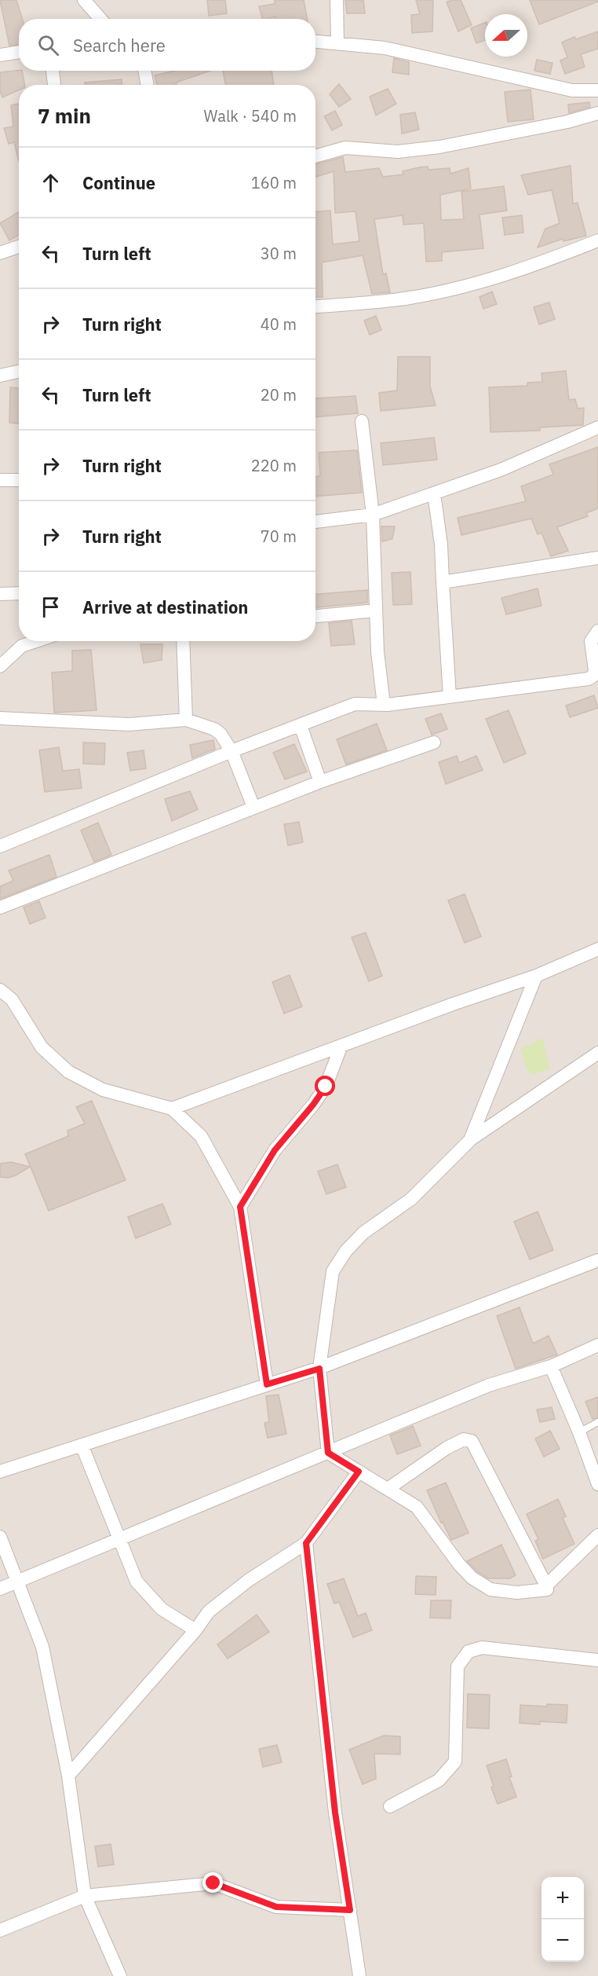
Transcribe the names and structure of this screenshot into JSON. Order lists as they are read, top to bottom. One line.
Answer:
{"north":"left","page":{"search":"Search here","heading":["7 min","Walk · 540 m"],"list":[["Continue","160 m"],["Turn left","30 m"],["Turn right","40 m"],["Turn left","20 m"],["Turn right","220 m"],["Turn right","70 m"],"Arrive at destination"],"map_buttons":["+","−"]}}
